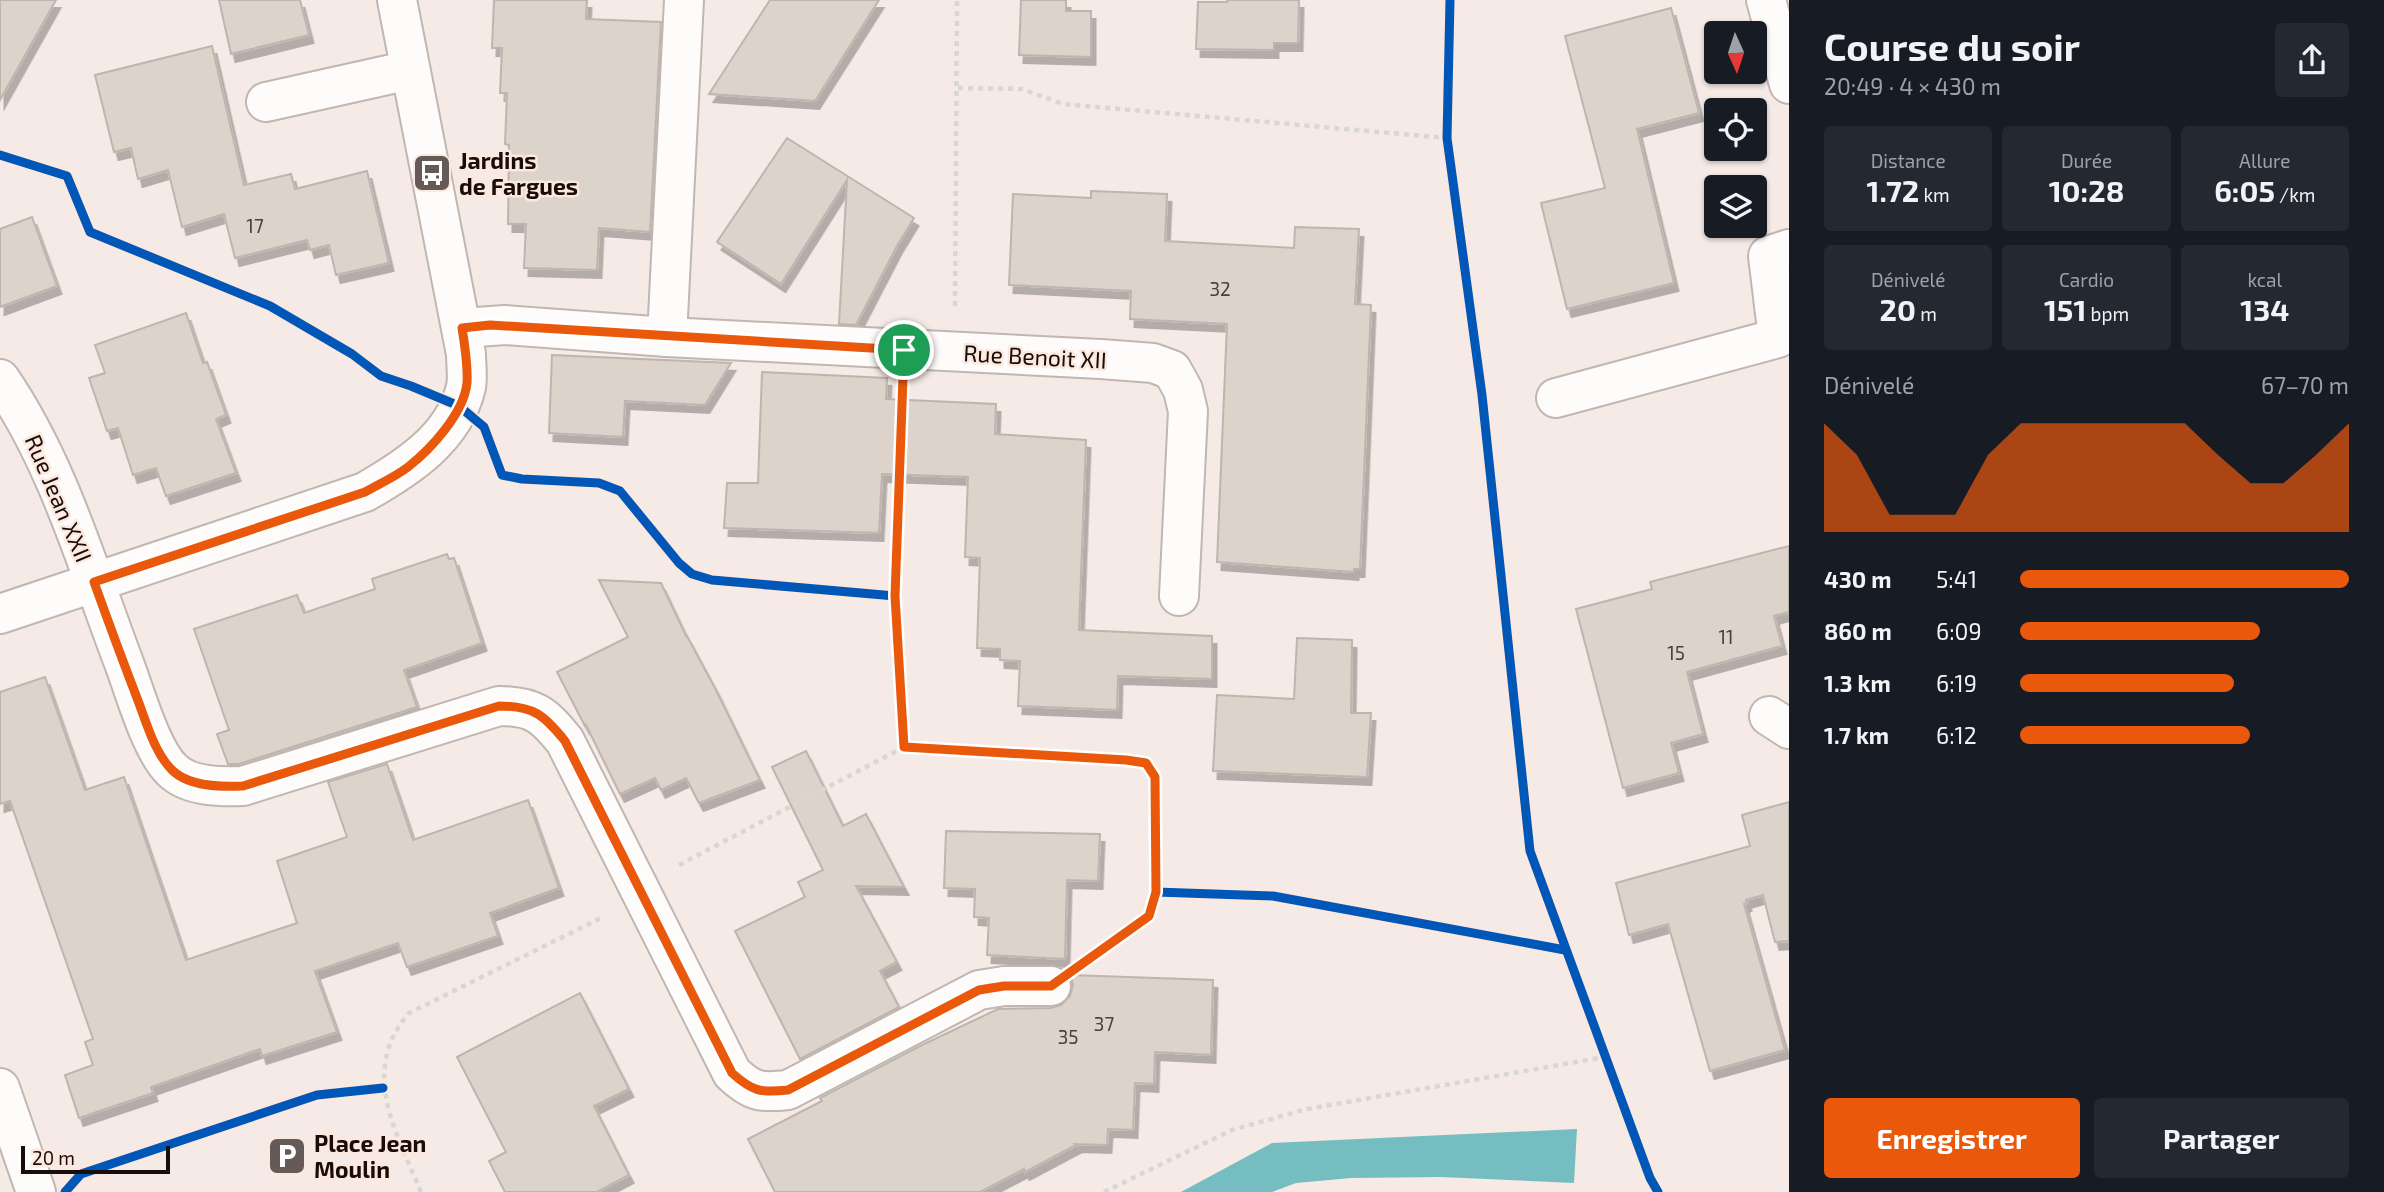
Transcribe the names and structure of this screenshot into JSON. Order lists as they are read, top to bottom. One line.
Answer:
{"streets":{"street":["Rue Benoit XII","Rue Jean XXII"]},"places":{"bus stop":["Jardins de Fargues"],"parking":["Place Jean Moulin"]},"house_numbers":["17","32","11","15","37","35"],"scale_bar":"20 m","north":"bottom","page":{"heading":["Course du soir","20:49 · 4 × 430 m"],"stats":[["Distance","1.72 km"],["Durée","10:28"],["Allure","6:05 /km"],["Dénivelé","20 m"],["Cardio","151 bpm"],["kcal","134"]],"chart":["Dénivelé","67–70 m"],"list":[{"name":"430 m","note":"5:41"},{"name":"860 m","note":"6:09"},{"name":"1.3 km","note":"6:19"},{"name":"1.7 km","note":"6:12"}],"buttons":["Enregistrer","Partager"],"scale":"20 m"}}
